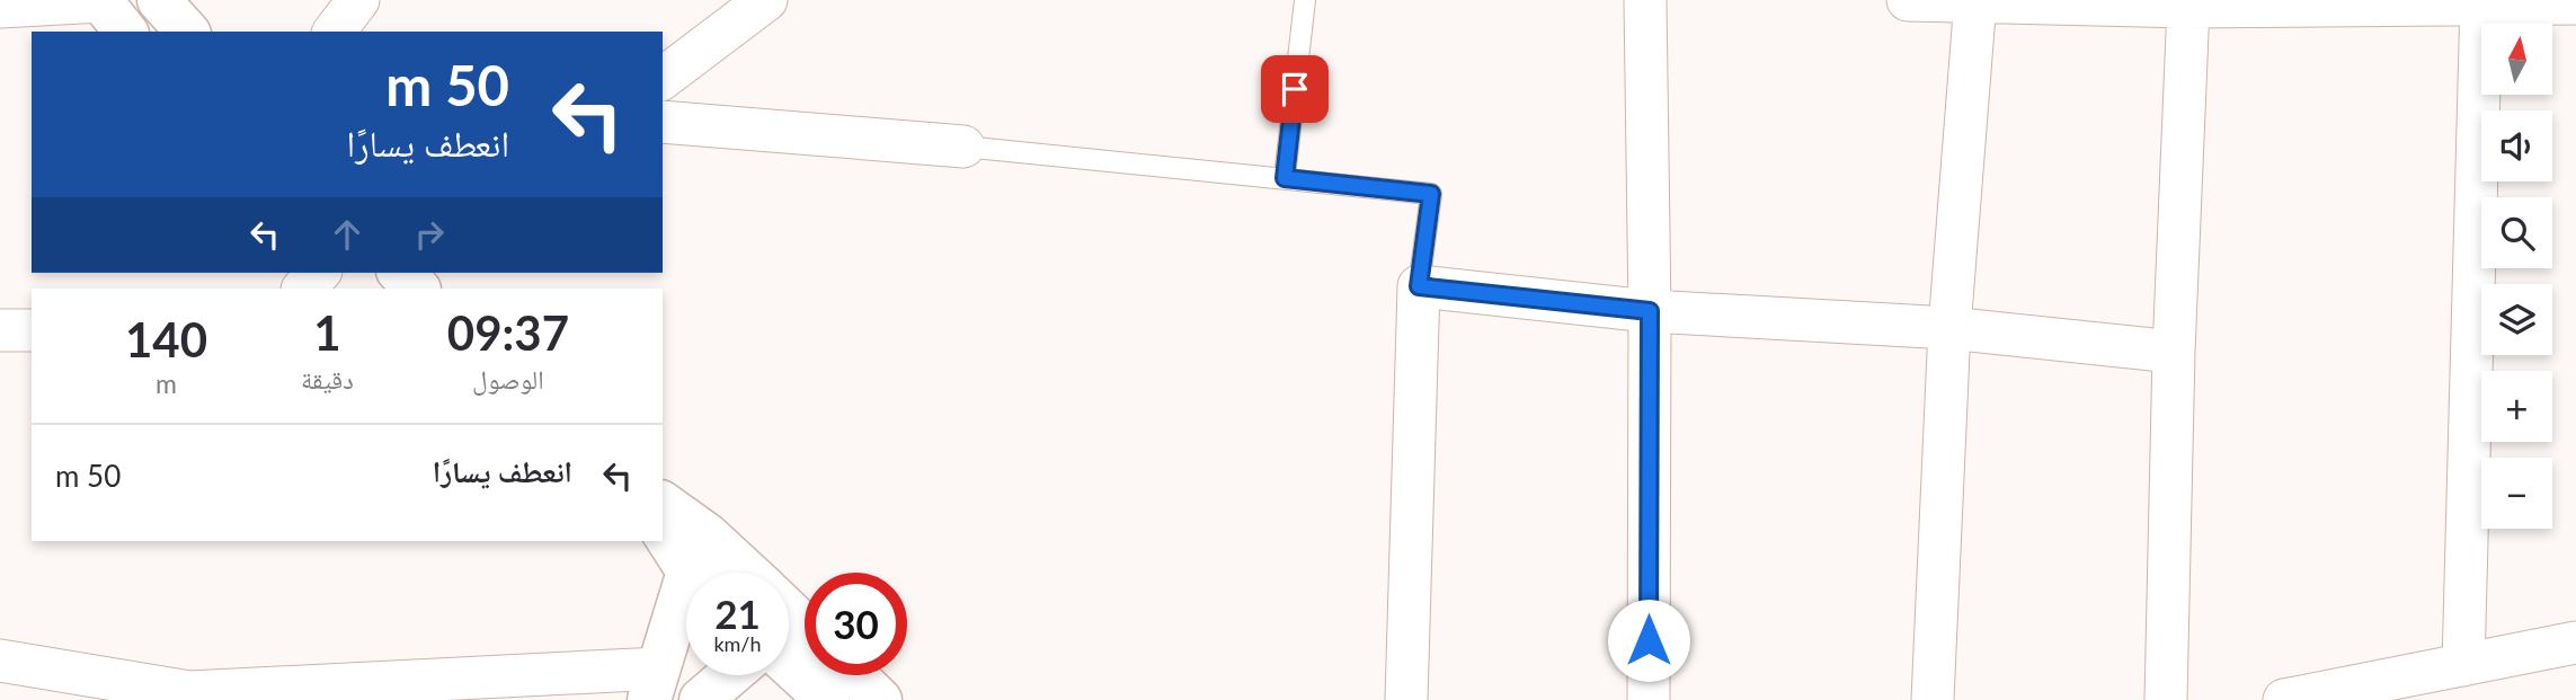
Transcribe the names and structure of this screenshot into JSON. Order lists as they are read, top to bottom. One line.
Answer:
{"north":"top","page":{"map_buttons":["+","−"],"turn":["50 m","انعطف يسارًا"],"eta":["09:37","الوصول","1","دقيقة","140","m"],"list":[{"name":"انعطف يسارًا","value":"50 m"}],"speed":"21 km/h","limit":"30"}}
